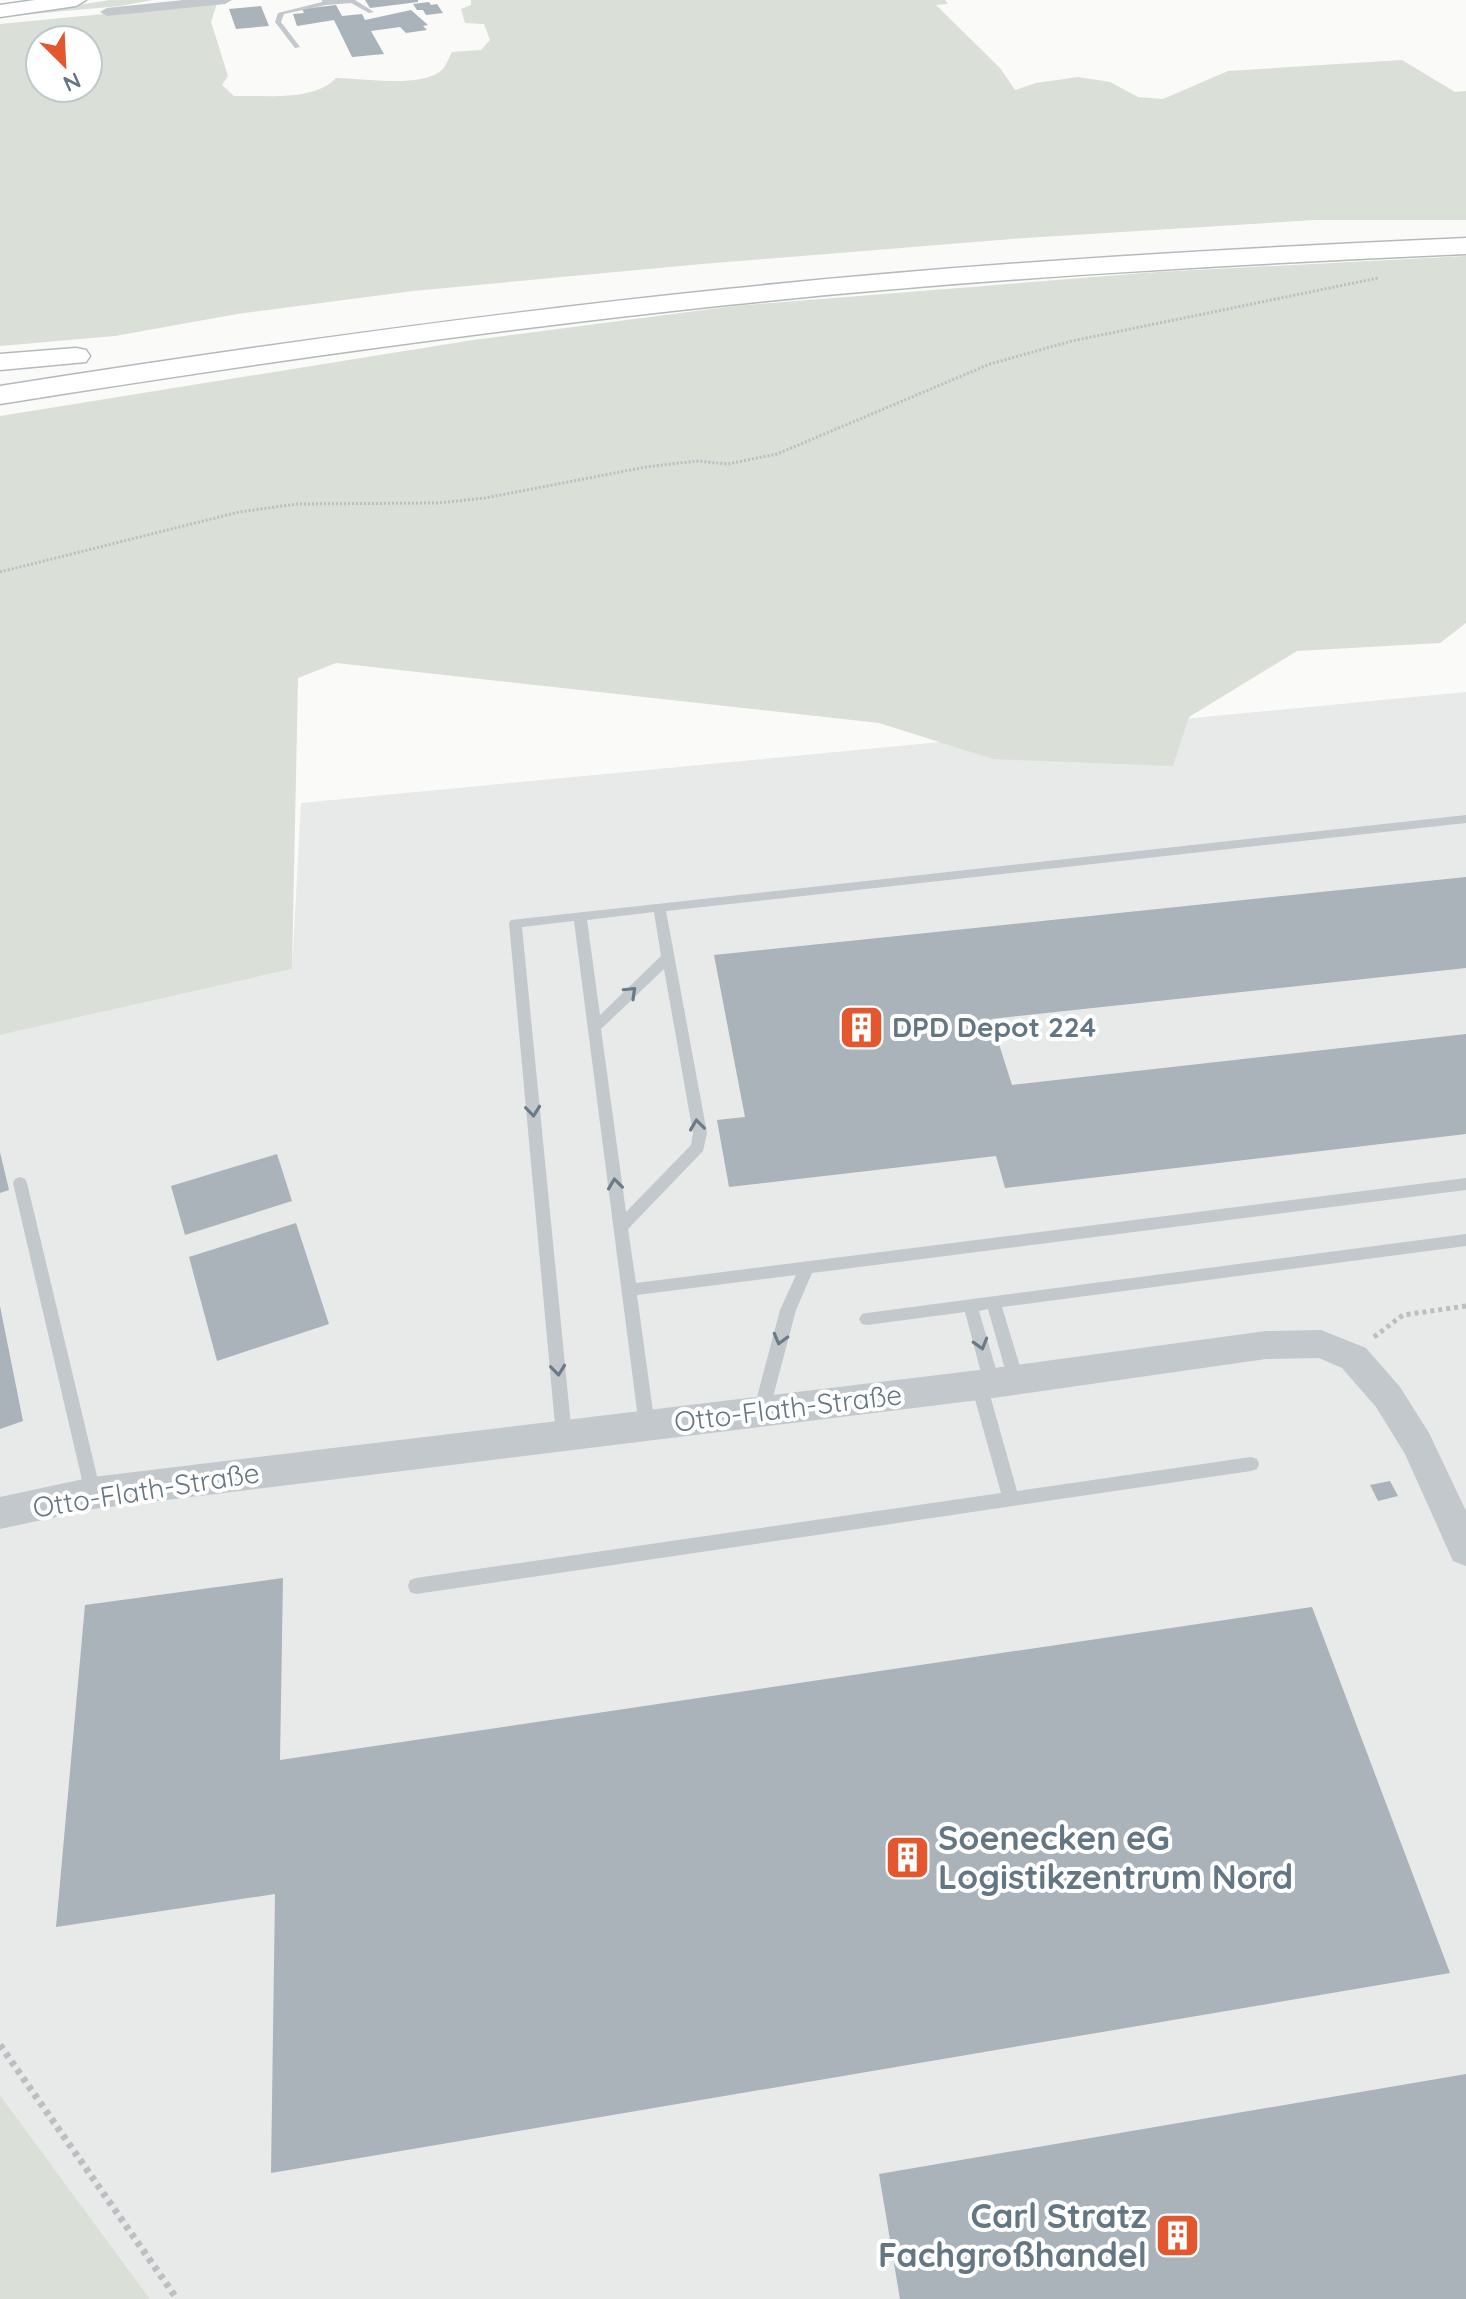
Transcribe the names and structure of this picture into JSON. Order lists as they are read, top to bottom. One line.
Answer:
{"streets":{"street":["Otto-Flath-Straße"]},"places":{"building":["DPD Depot 224","Soenecken eG Logistikzentrum Nord","Carl Stratz Fachgroßhandel"]},"north":"bottom right"}
